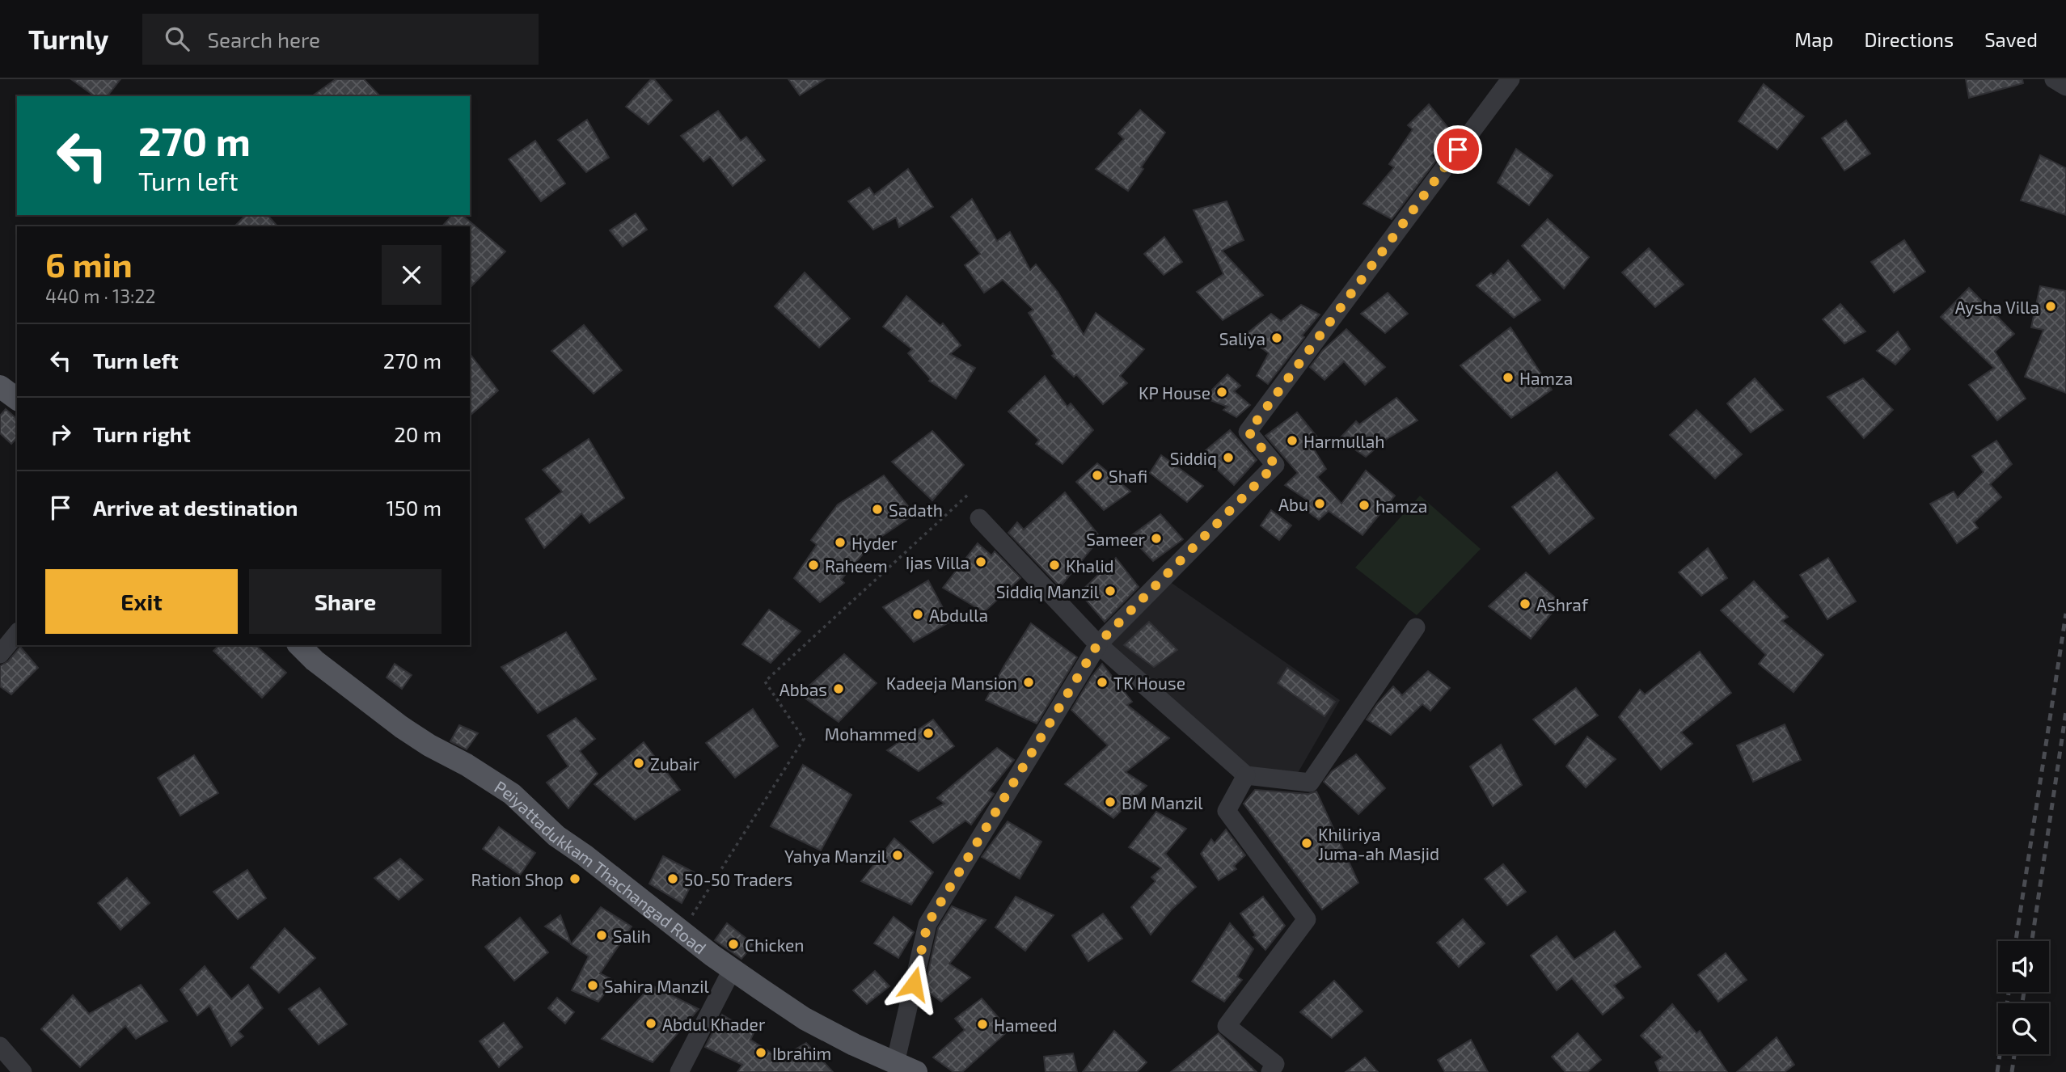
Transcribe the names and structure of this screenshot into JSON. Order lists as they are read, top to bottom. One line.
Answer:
{"streets":{"main road":["Peiyattadukkam Thachangad Road"]},"places":["Aysha Villa","Saliya","Hamza","KP House","Harmullah","Siddiq","Shafi","Abu","hamza","Sadath","Sameer","Hyder","Ijas Villa","Raheem","Khalid","Siddiq Manzil","Ashraf","Abdulla","Kadeeja Mansion","TK House","Abbas","Mohammed","Zubair","BM Manzil","Khiliriya Juma-ah Masjid","Yahya Manzil","Ration Shop","50-50 Traders","Salih","Chicken","Sahira Manzil","Abdul Khader","Hameed","Ibrahim"],"page":{"header":"Turnly","search":"Search here","nav":["Map","Directions","Saved"],"turn":["270 m","Turn left"],"heading":["6 min","440 m · 13:22"],"list":[{"name":"Turn left","value":"270 m"},{"name":"Turn right","value":"20 m"},{"name":"Arrive at destination","value":"150 m"}],"buttons":["Exit","Share"]}}
